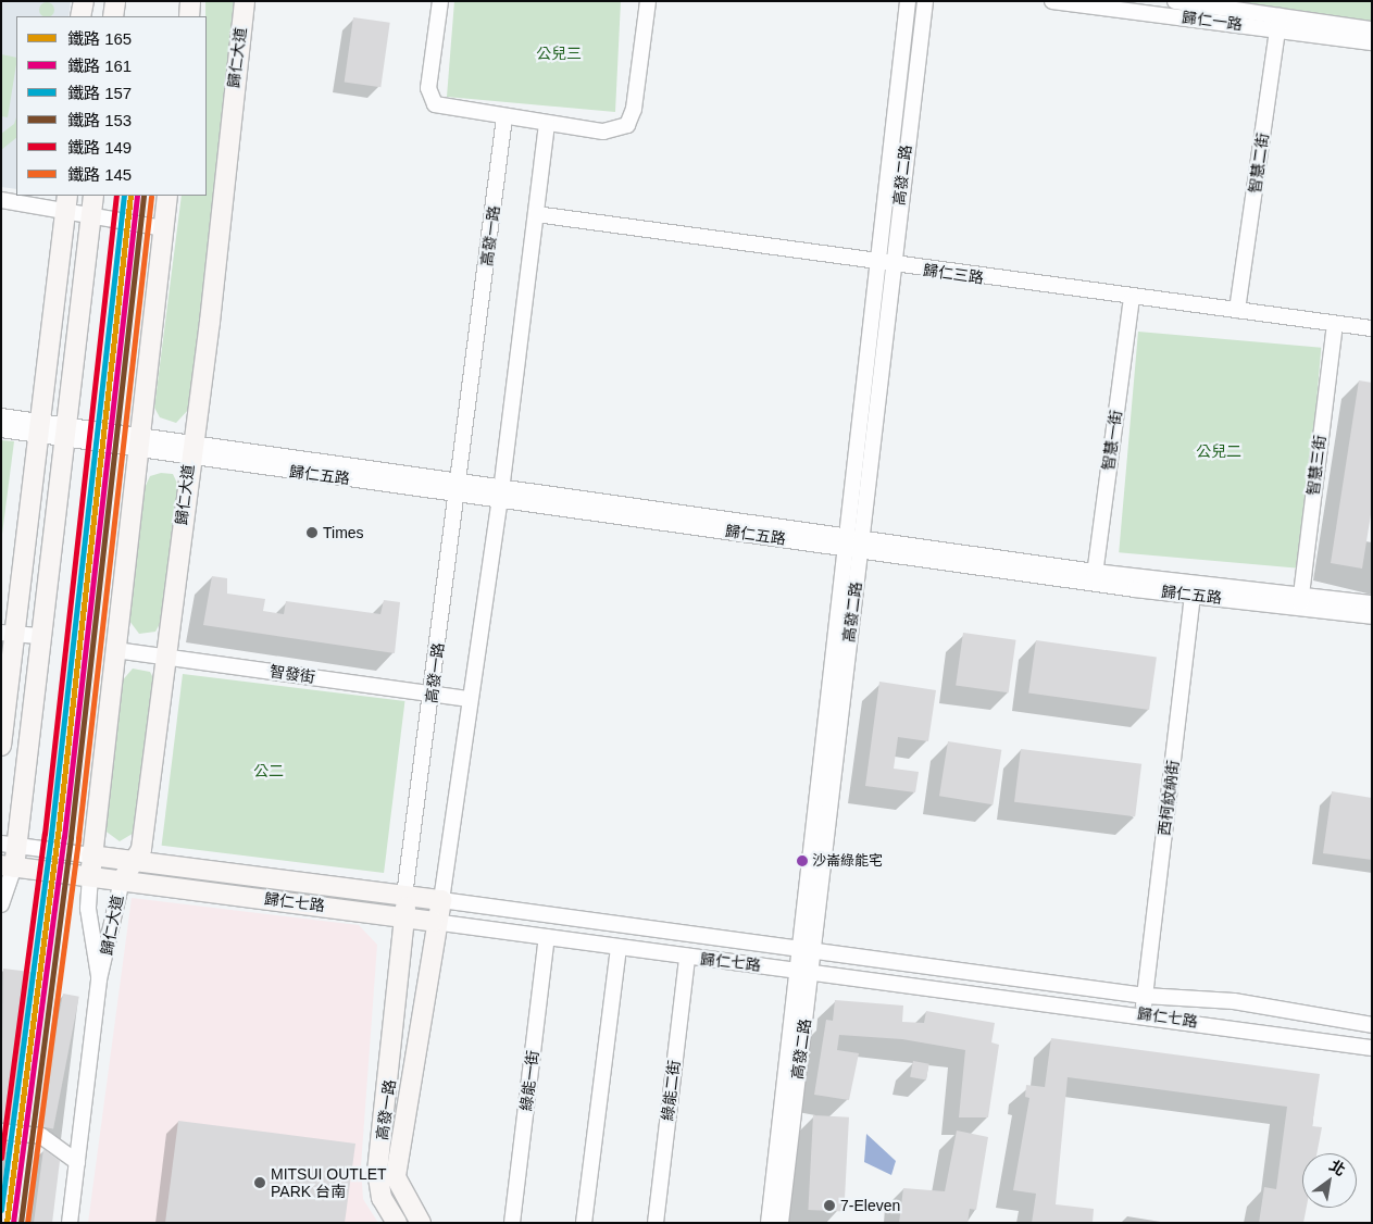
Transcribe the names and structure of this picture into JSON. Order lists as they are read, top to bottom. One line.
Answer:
{"streets":{"main road":["歸仁大道","高發一路","歸仁七路"],"street":["歸仁一路","智慧二街","高發二路","歸仁三路","智慧一街","智慧三街","歸仁五路","智發街","西柯紋納街","綠能一街","綠能二街"]},"crossings":[["歸仁一路","智慧二街"],["歸仁大道","歸仁五路"],["歸仁大道","智發街"],["歸仁大道","歸仁七路"],["智慧二街","歸仁三路"],["高發二路","歸仁三路"],["高發二路","歸仁五路"],["高發二路","歸仁七路"],["高發一路","歸仁三路"],["高發一路","歸仁五路"],["高發一路","智發街"],["高發一路","歸仁七路"],["歸仁三路","智慧一街"],["歸仁三路","智慧三街"],["智慧一街","歸仁五路"],["智慧三街","歸仁五路"],["歸仁五路","西柯紋納街"],["西柯紋納街","歸仁七路"],["歸仁七路","綠能一街"],["歸仁七路","綠能二街"]],"parks":["公兒三","公兒二","公二"],"places":["Times","沙崙綠能宅","MITSUI OUTLET PARK 台南","7-Eleven"],"lines":["rail line 165","rail line 161","rail line 157","rail line 153","rail line 149","rail line 145"],"legend":["鐵路 165","鐵路 161","鐵路 157","鐵路 153","鐵路 149","鐵路 145"],"north":"top right"}
